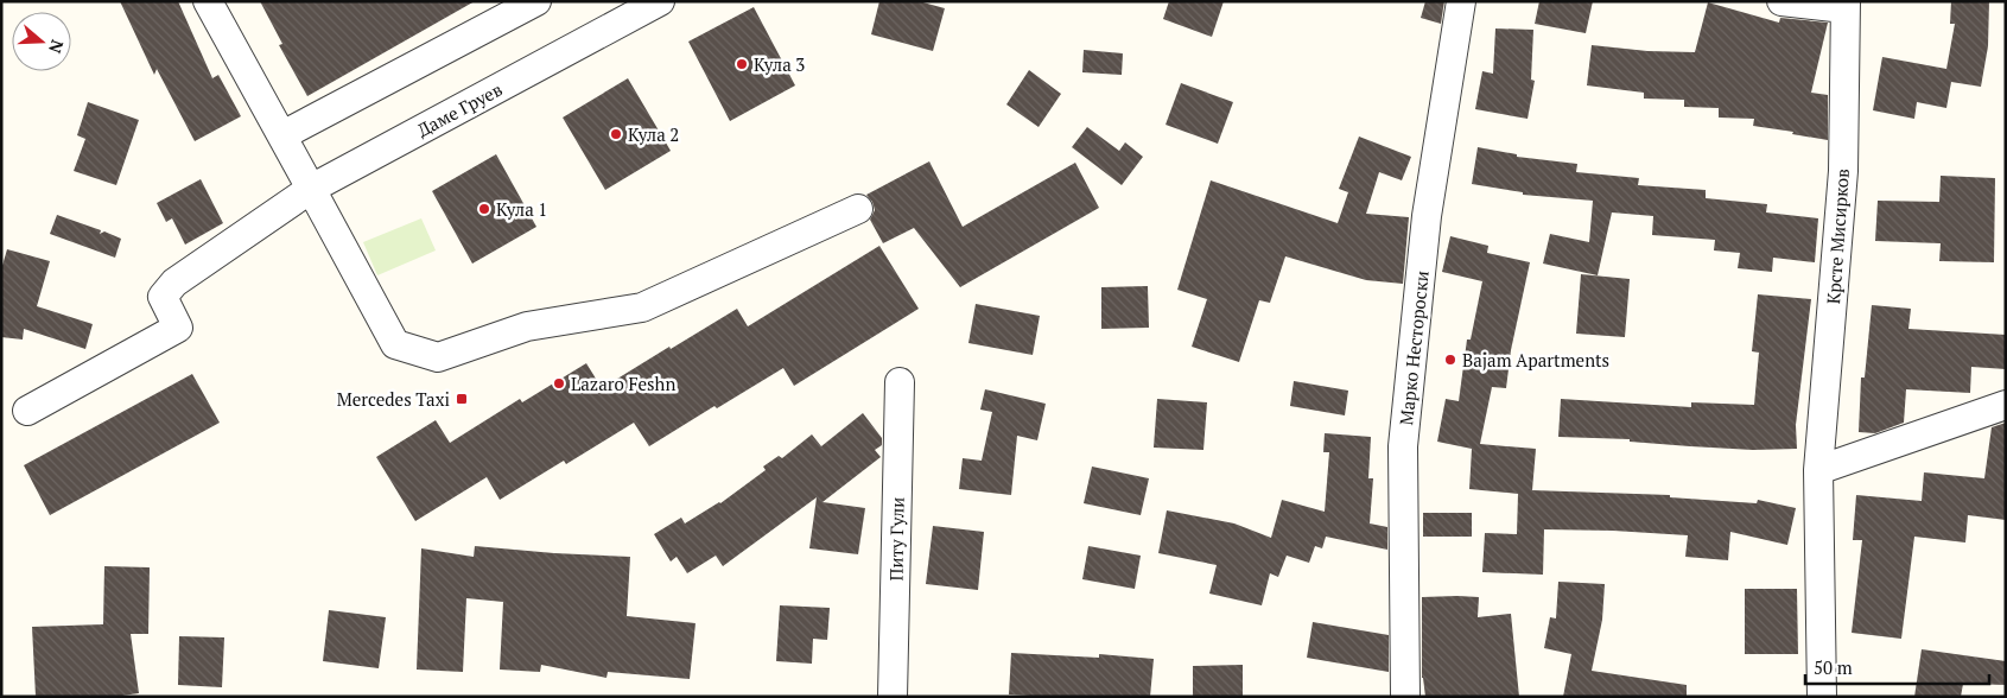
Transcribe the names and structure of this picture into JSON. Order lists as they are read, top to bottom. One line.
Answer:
{"streets":{"street":["Даме Груев","Крсте Мисирков","Марко Нестороски","Питу Гули"]},"places":{"other":["Кула 3","Кула 2","Кула 1","Bajam Apartments","Lazaro Feshn"],"transit":["Mercedes Taxi"]},"scale_bar":"50 m","north":"right"}
